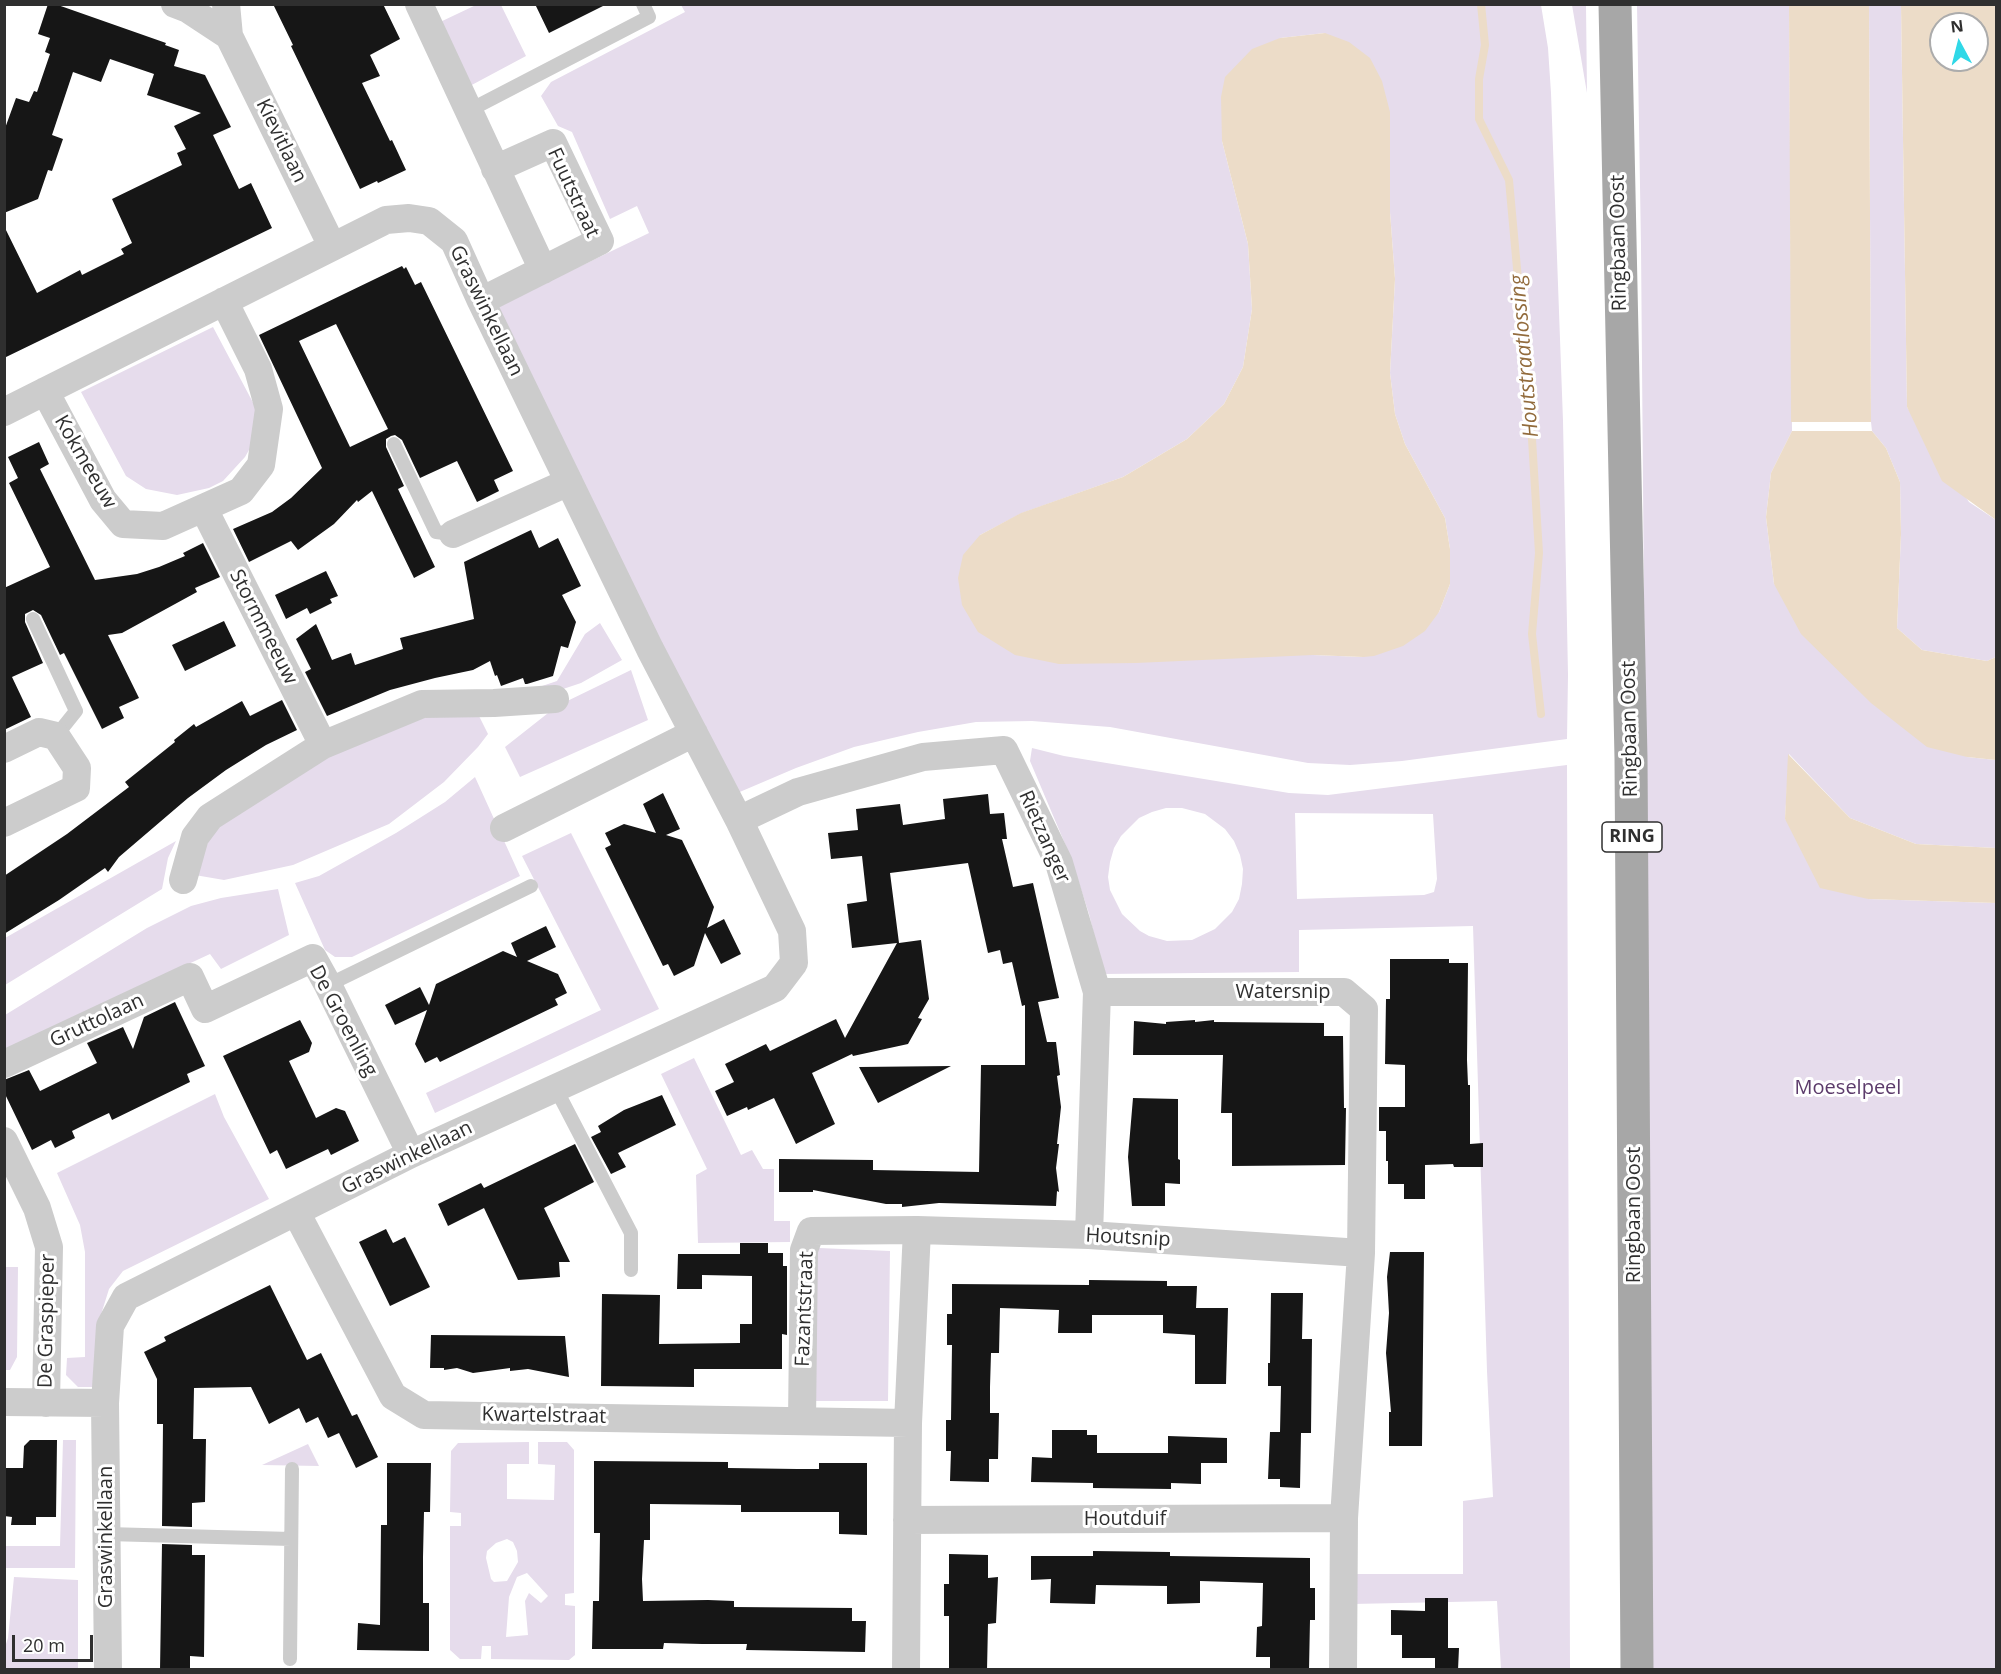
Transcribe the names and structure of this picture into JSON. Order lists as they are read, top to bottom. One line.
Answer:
{"streets":{"main road":["Ringbaan Oost","RING"],"street":["Kievitlaan","Fuutstraat","Graswinkellaan","Kokmeeuw","Stormmeeuw","Rietzanger","Watersnip","Gruttolaan","De Groenling","Houtsnip","Fazantstraat","De Graspieper","Kwartelstraat","Houtduif"]},"crossings":[["Kievitlaan","Graswinkellaan"],["Fuutstraat","Graswinkellaan"],["Graswinkellaan","Kokmeeuw"],["Graswinkellaan","Rietzanger"],["Graswinkellaan","De Groenling"],["Graswinkellaan","De Graspieper"],["Graswinkellaan","Kwartelstraat"],["Kokmeeuw","Stormmeeuw"],["Rietzanger","Watersnip"],["Rietzanger","Houtsnip"],["Watersnip","Houtsnip"],["Gruttolaan","De Groenling"],["Houtsnip","Fazantstraat"],["Fazantstraat","Kwartelstraat"]],"water":["Houtstraatlossing"],"parks":["Moeselpeel"],"scale_bar":"20 m","north":"top"}
